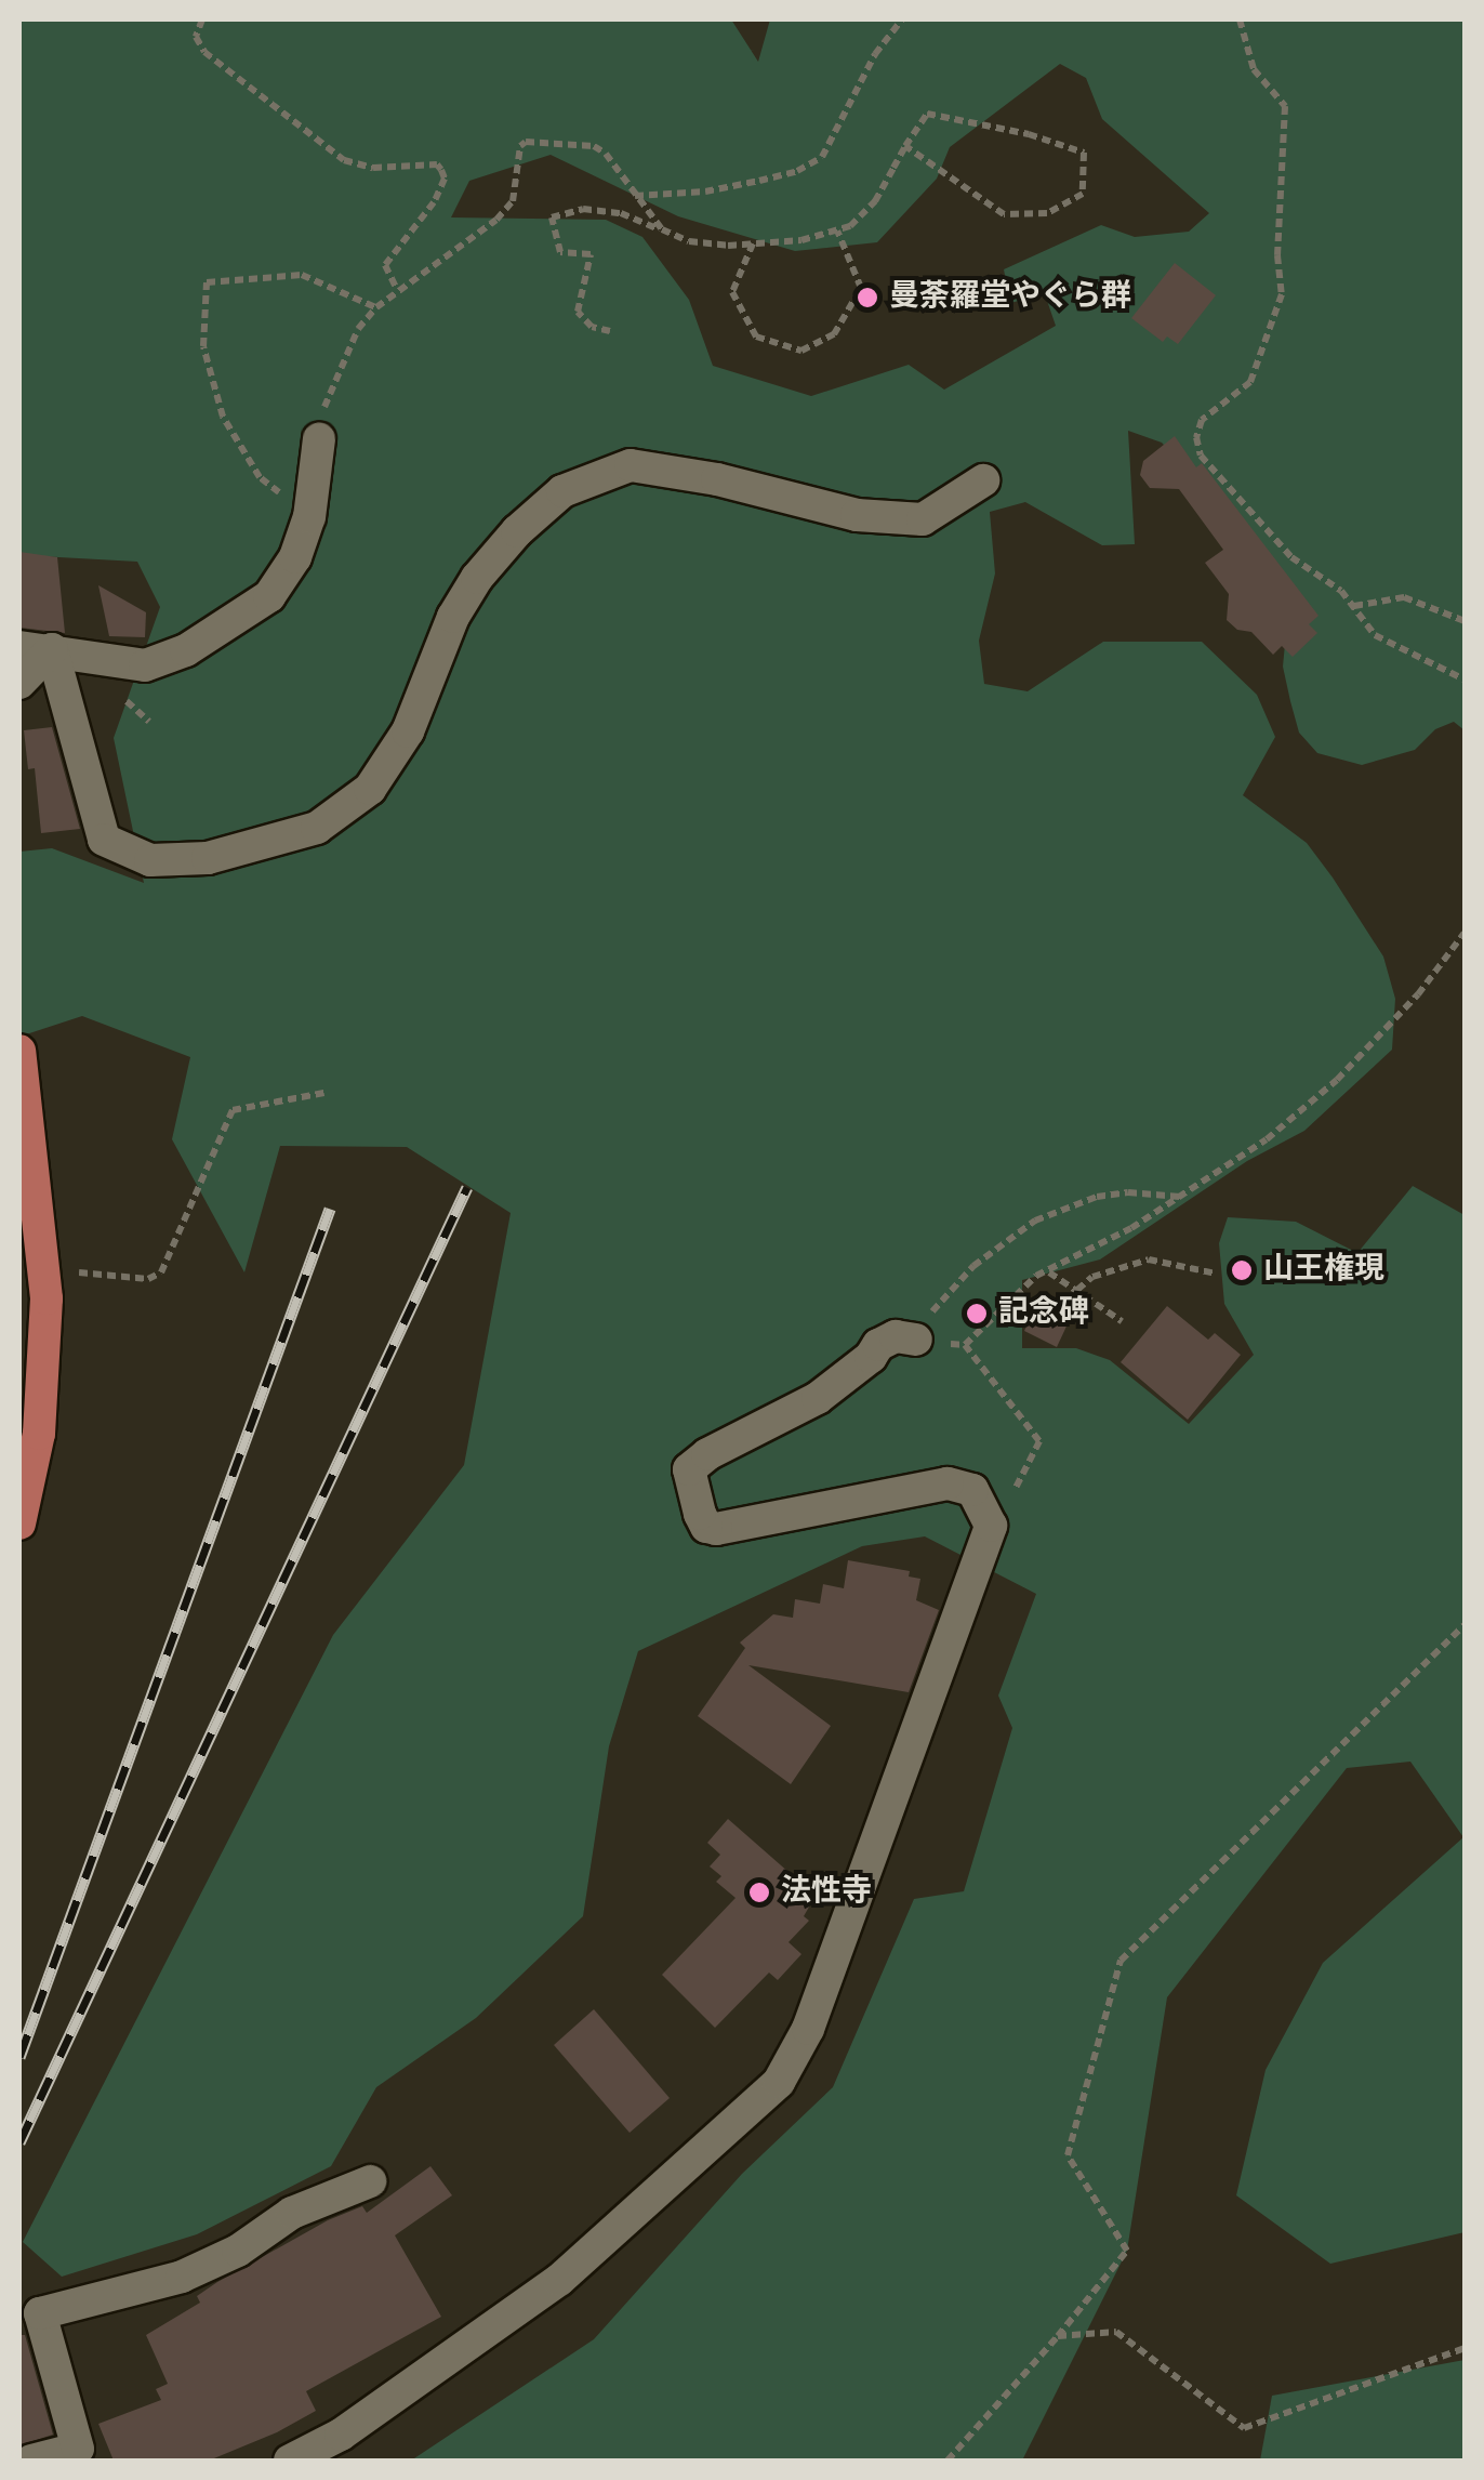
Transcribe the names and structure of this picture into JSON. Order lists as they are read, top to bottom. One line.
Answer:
{"places":["曼荼羅堂やぐら群","山王権現","記念碑","法性寺"]}
